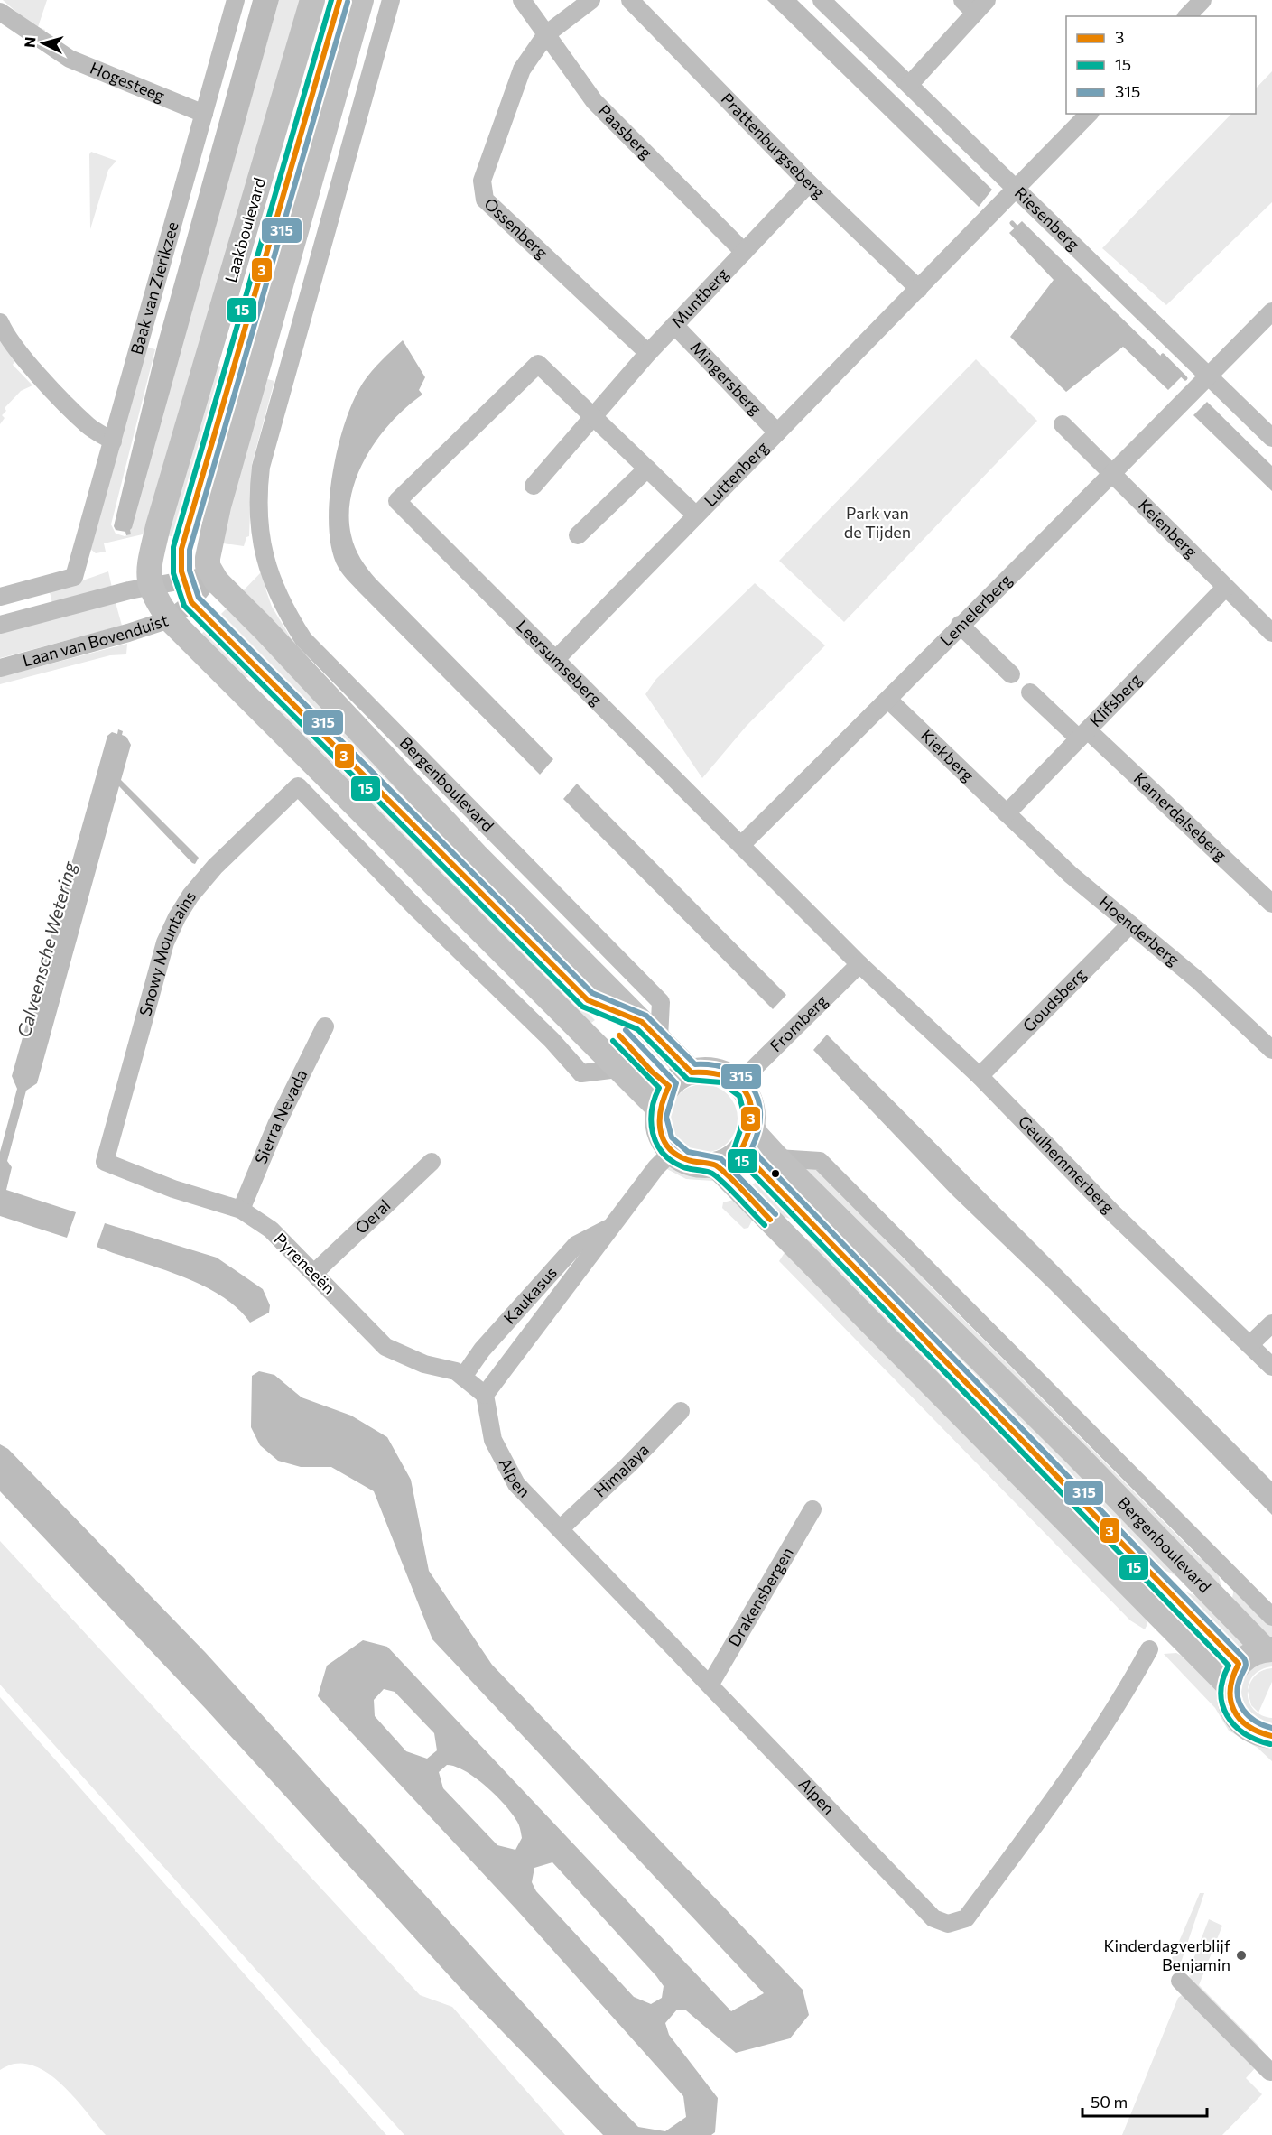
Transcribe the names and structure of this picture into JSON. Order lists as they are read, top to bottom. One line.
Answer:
{"streets":{"main road":["Laakboulevard","Bergenboulevard"],"street":["Hogesteeg","Paasberg","Prattenburgseberg","Riesenberg","Ossenberg","Baak van Zierikzee","Muntberg","Mingersberg","Luttenberg","Keienberg","Lemelerberg","Laan van Bovenduist","Leersumseberg","Klifsberg","Kiekberg","Kamerdalseberg","Hoenderberg","Snowy Mountains","Goudsberg","Fromberg","Sierra Nevada","Geulhemmerberg","Oeral","Pyreneeën","Kaukasus","Himalaya","Alpen","Drakensbergen"]},"crossings":[["Hogesteeg","Baak van Zierikzee"],["Paasberg","Ossenberg"],["Paasberg","Muntberg"],["Prattenburgseberg","Muntberg"],["Prattenburgseberg","Luttenberg"],["Riesenberg","Luttenberg"],["Riesenberg","Lemelerberg"],["Ossenberg","Muntberg"],["Muntberg","Mingersberg"],["Muntberg","Leersumseberg"],["Mingersberg","Luttenberg"],["Luttenberg","Leersumseberg"],["Keienberg","Lemelerberg"],["Keienberg","Klifsberg"],["Lemelerberg","Leersumseberg"],["Lemelerberg","Kiekberg"],["Laan van Bovenduist","Bergenboulevard"],["Leersumseberg","Fromberg"],["Leersumseberg","Geulhemmerberg"],["Klifsberg","Kiekberg"],["Klifsberg","Kamerdalseberg"],["Klifsberg","Hoenderberg"],["Kiekberg","Hoenderberg"],["Bergenboulevard","Fromberg"],["Bergenboulevard","Kaukasus"],["Hoenderberg","Goudsberg"],["Snowy Mountains","Pyreneeën"],["Goudsberg","Geulhemmerberg"],["Fromberg","Geulhemmerberg"],["Fromberg","Kaukasus"],["Sierra Nevada","Pyreneeën"],["Oeral","Pyreneeën"],["Pyreneeën","Kaukasus"],["Pyreneeën","Alpen"],["Kaukasus","Alpen"],["Himalaya","Alpen"],["Alpen","Drakensbergen"]],"water":["Calveensche Wetering"],"parks":["Park van de Tijden"],"places":["Kinderdagverblijf Benjamin"],"lines":["transit line 3","transit line 15","transit line 315"],"legend":["3","15","315"],"scale_bar":"50 m","north":"left"}
